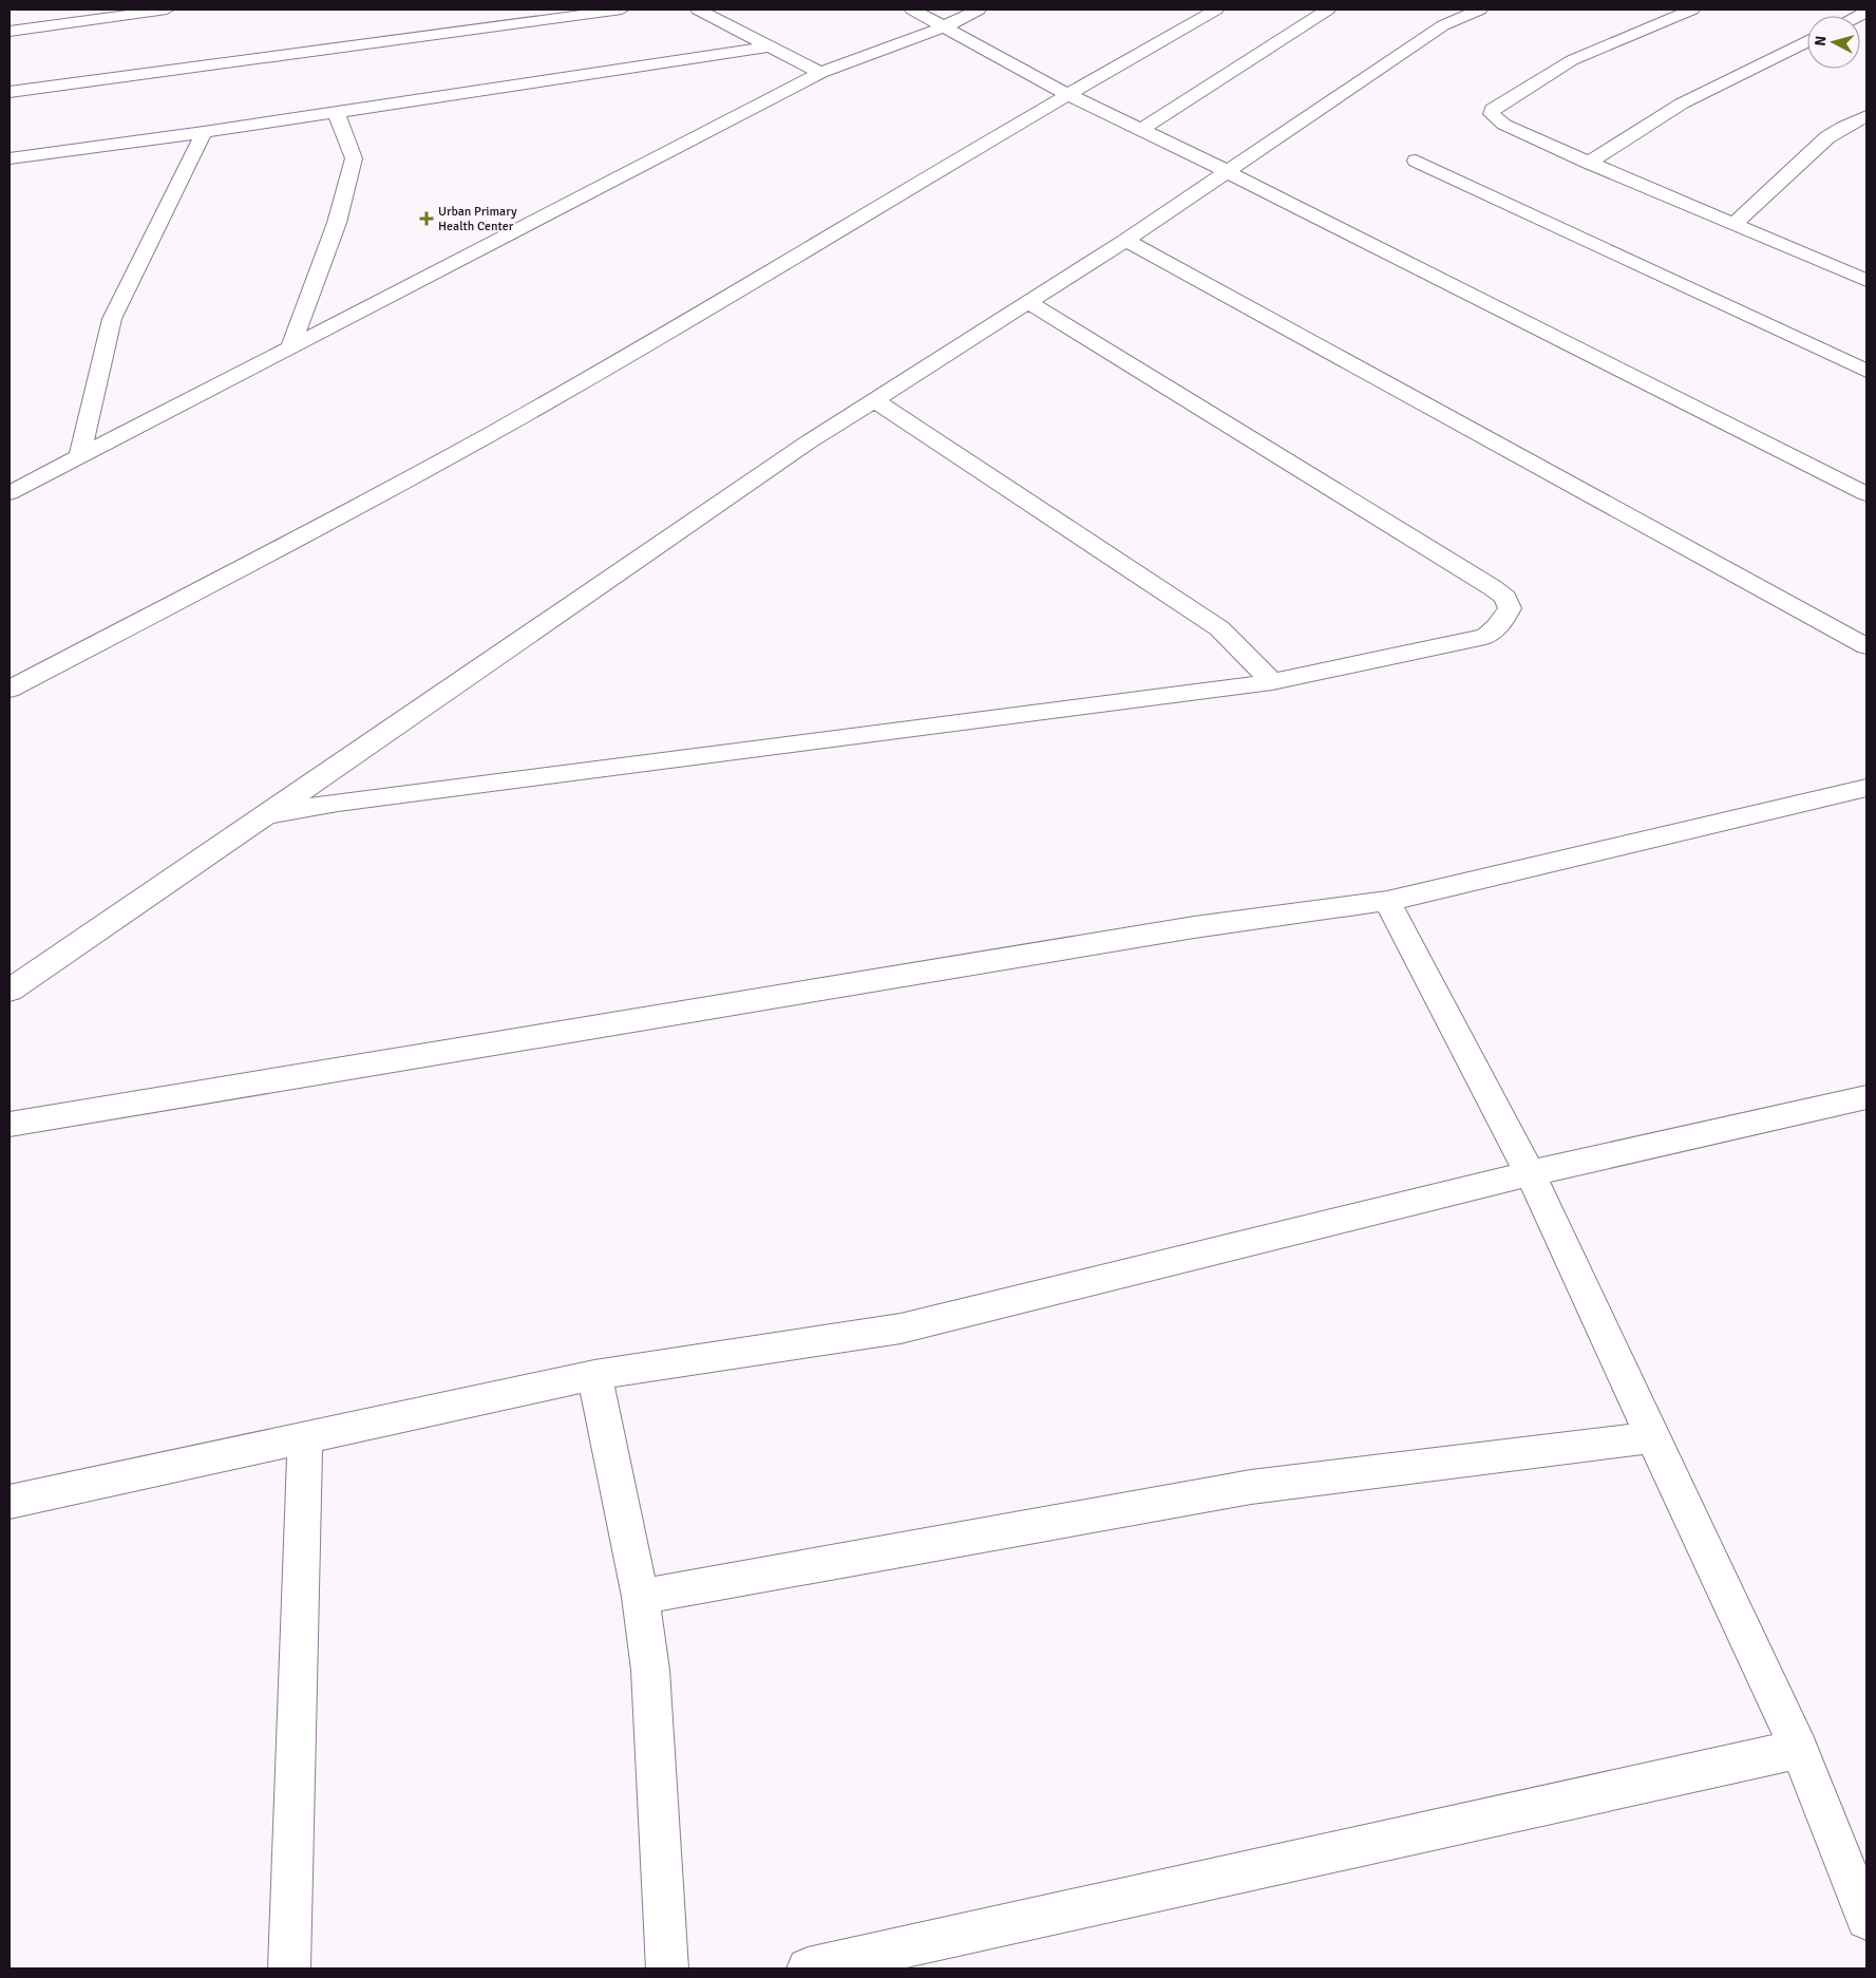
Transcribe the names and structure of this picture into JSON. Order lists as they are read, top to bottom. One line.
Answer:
{"places":{"health":["Urban Primary Health Center"]},"north":"left"}
